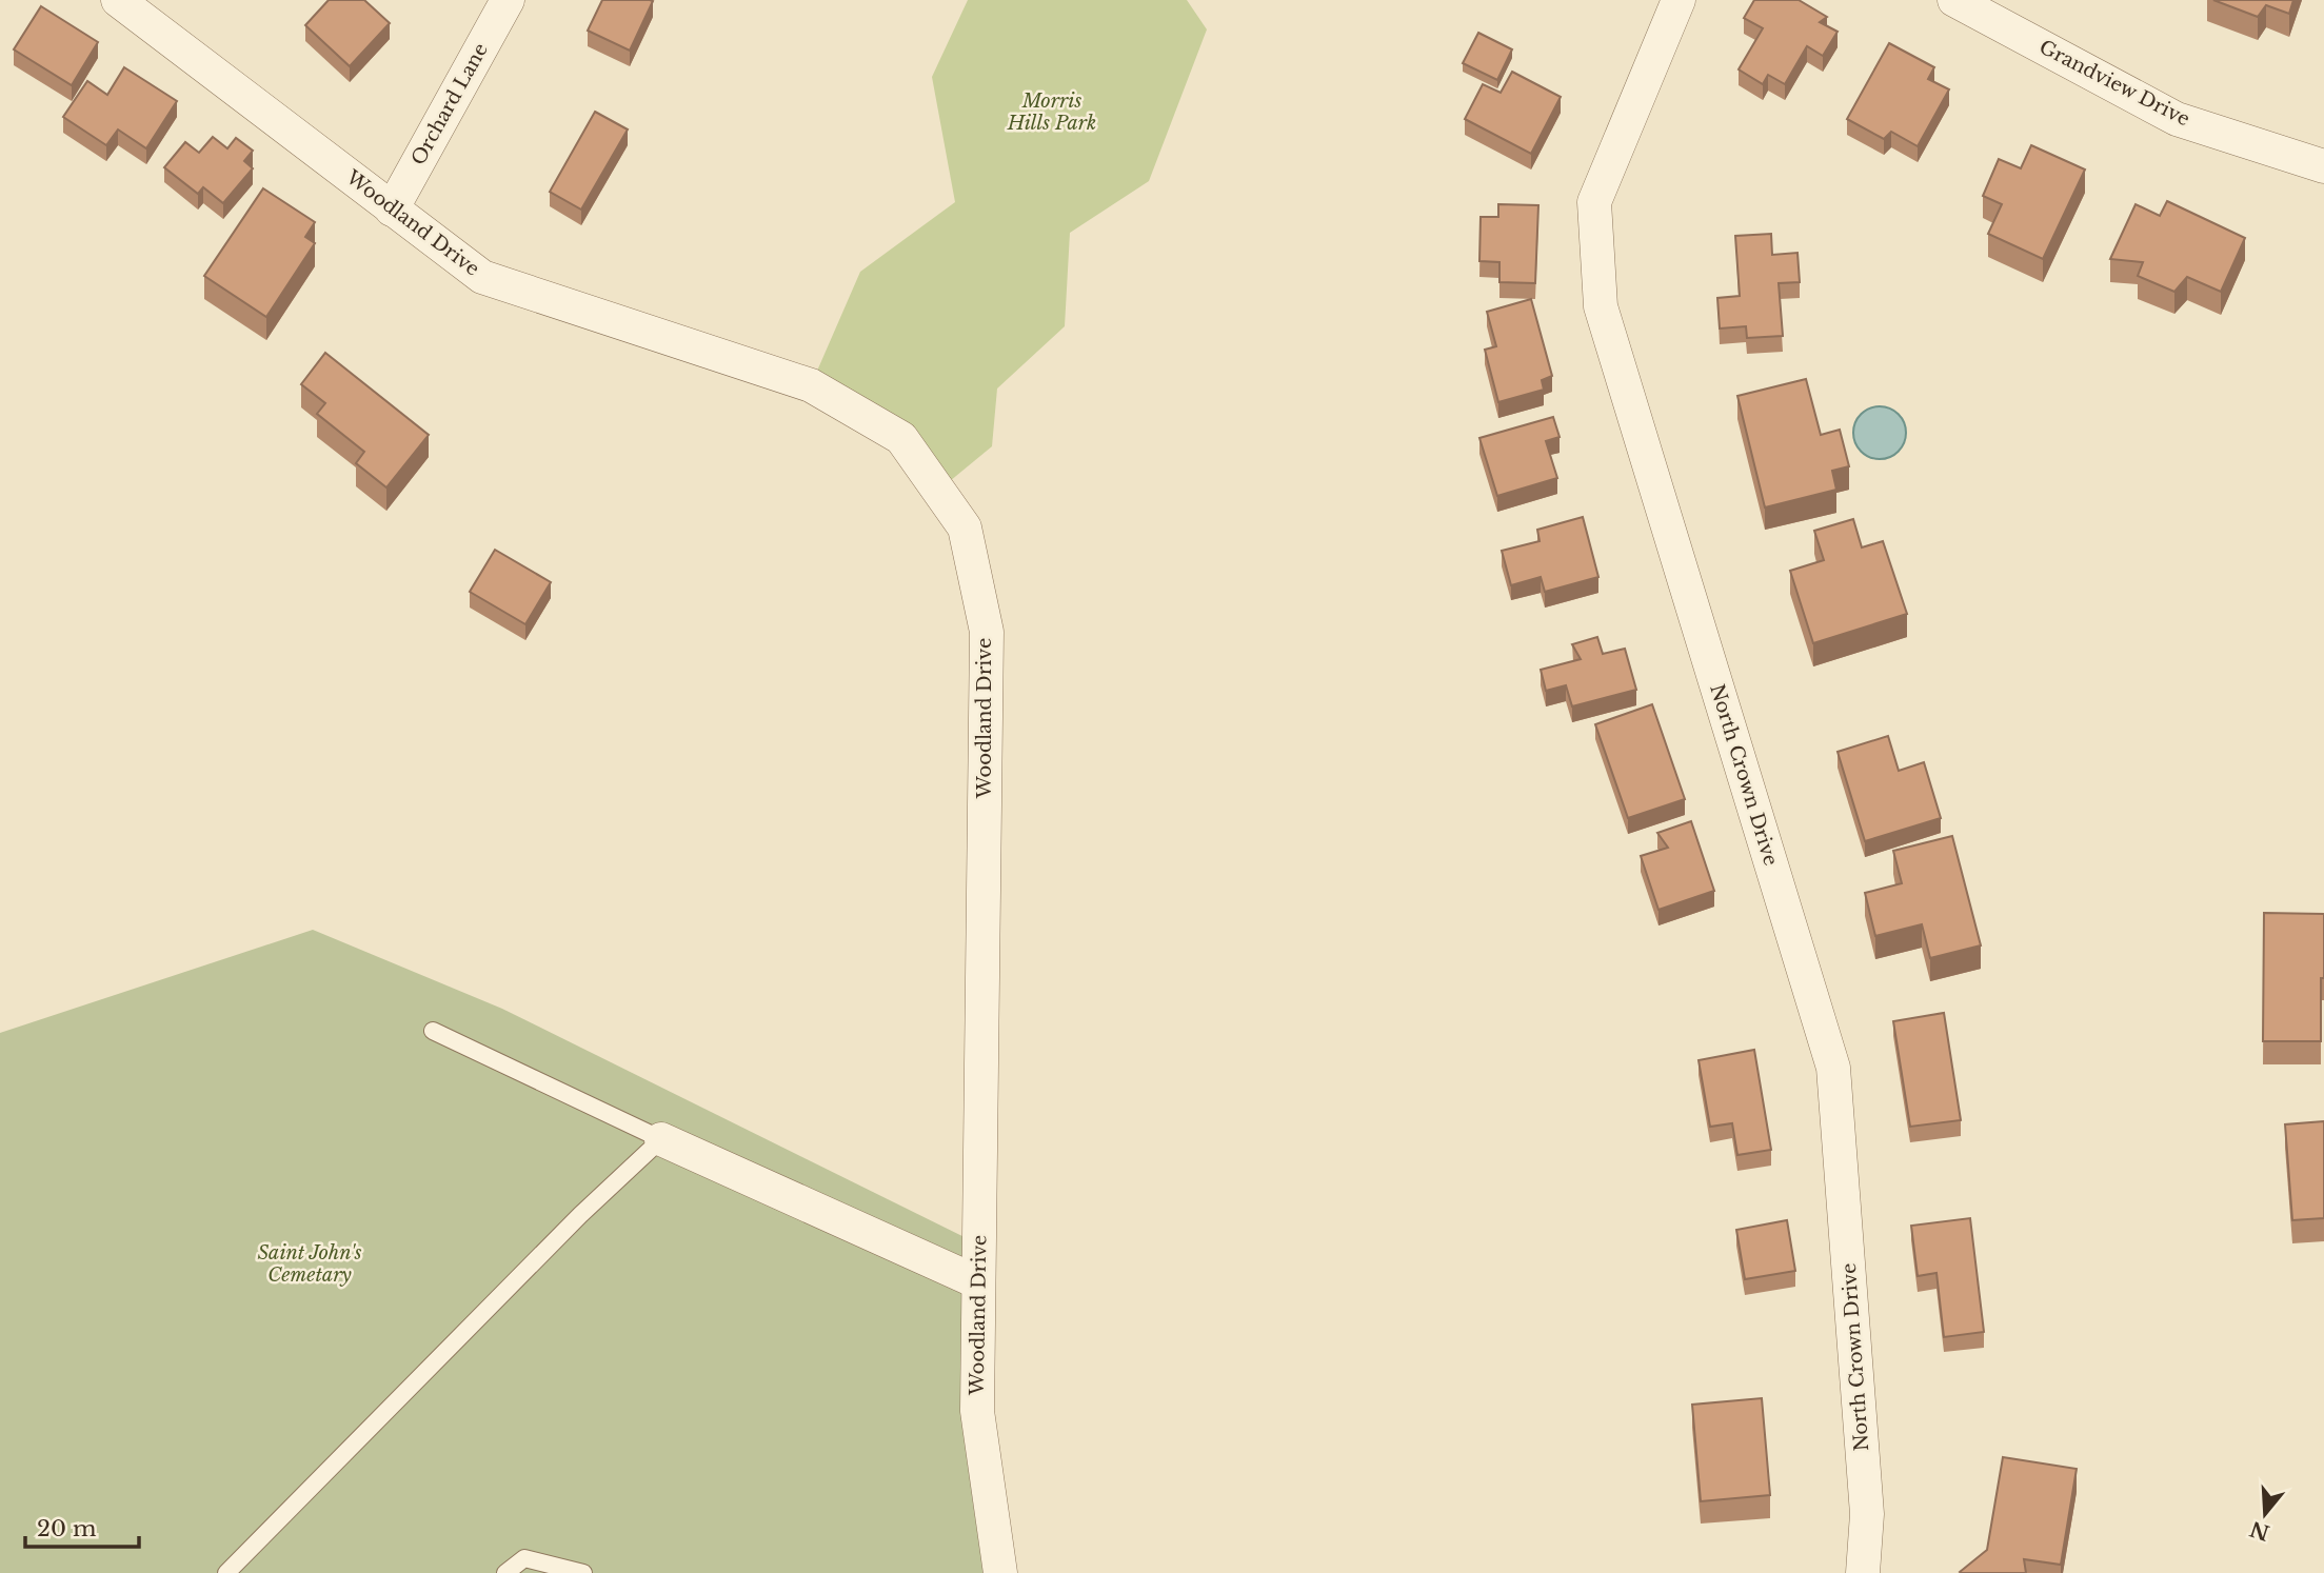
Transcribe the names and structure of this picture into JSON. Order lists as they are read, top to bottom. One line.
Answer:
{"streets":{"street":["Grandview Drive","Orchard Lane","Woodland Drive","North Crown Drive"]},"crossings":[["Orchard Lane","Woodland Drive"]],"parks":["Morris Hills Park","Saint John's Cemetary"],"scale_bar":"20 m","north":"bottom"}
